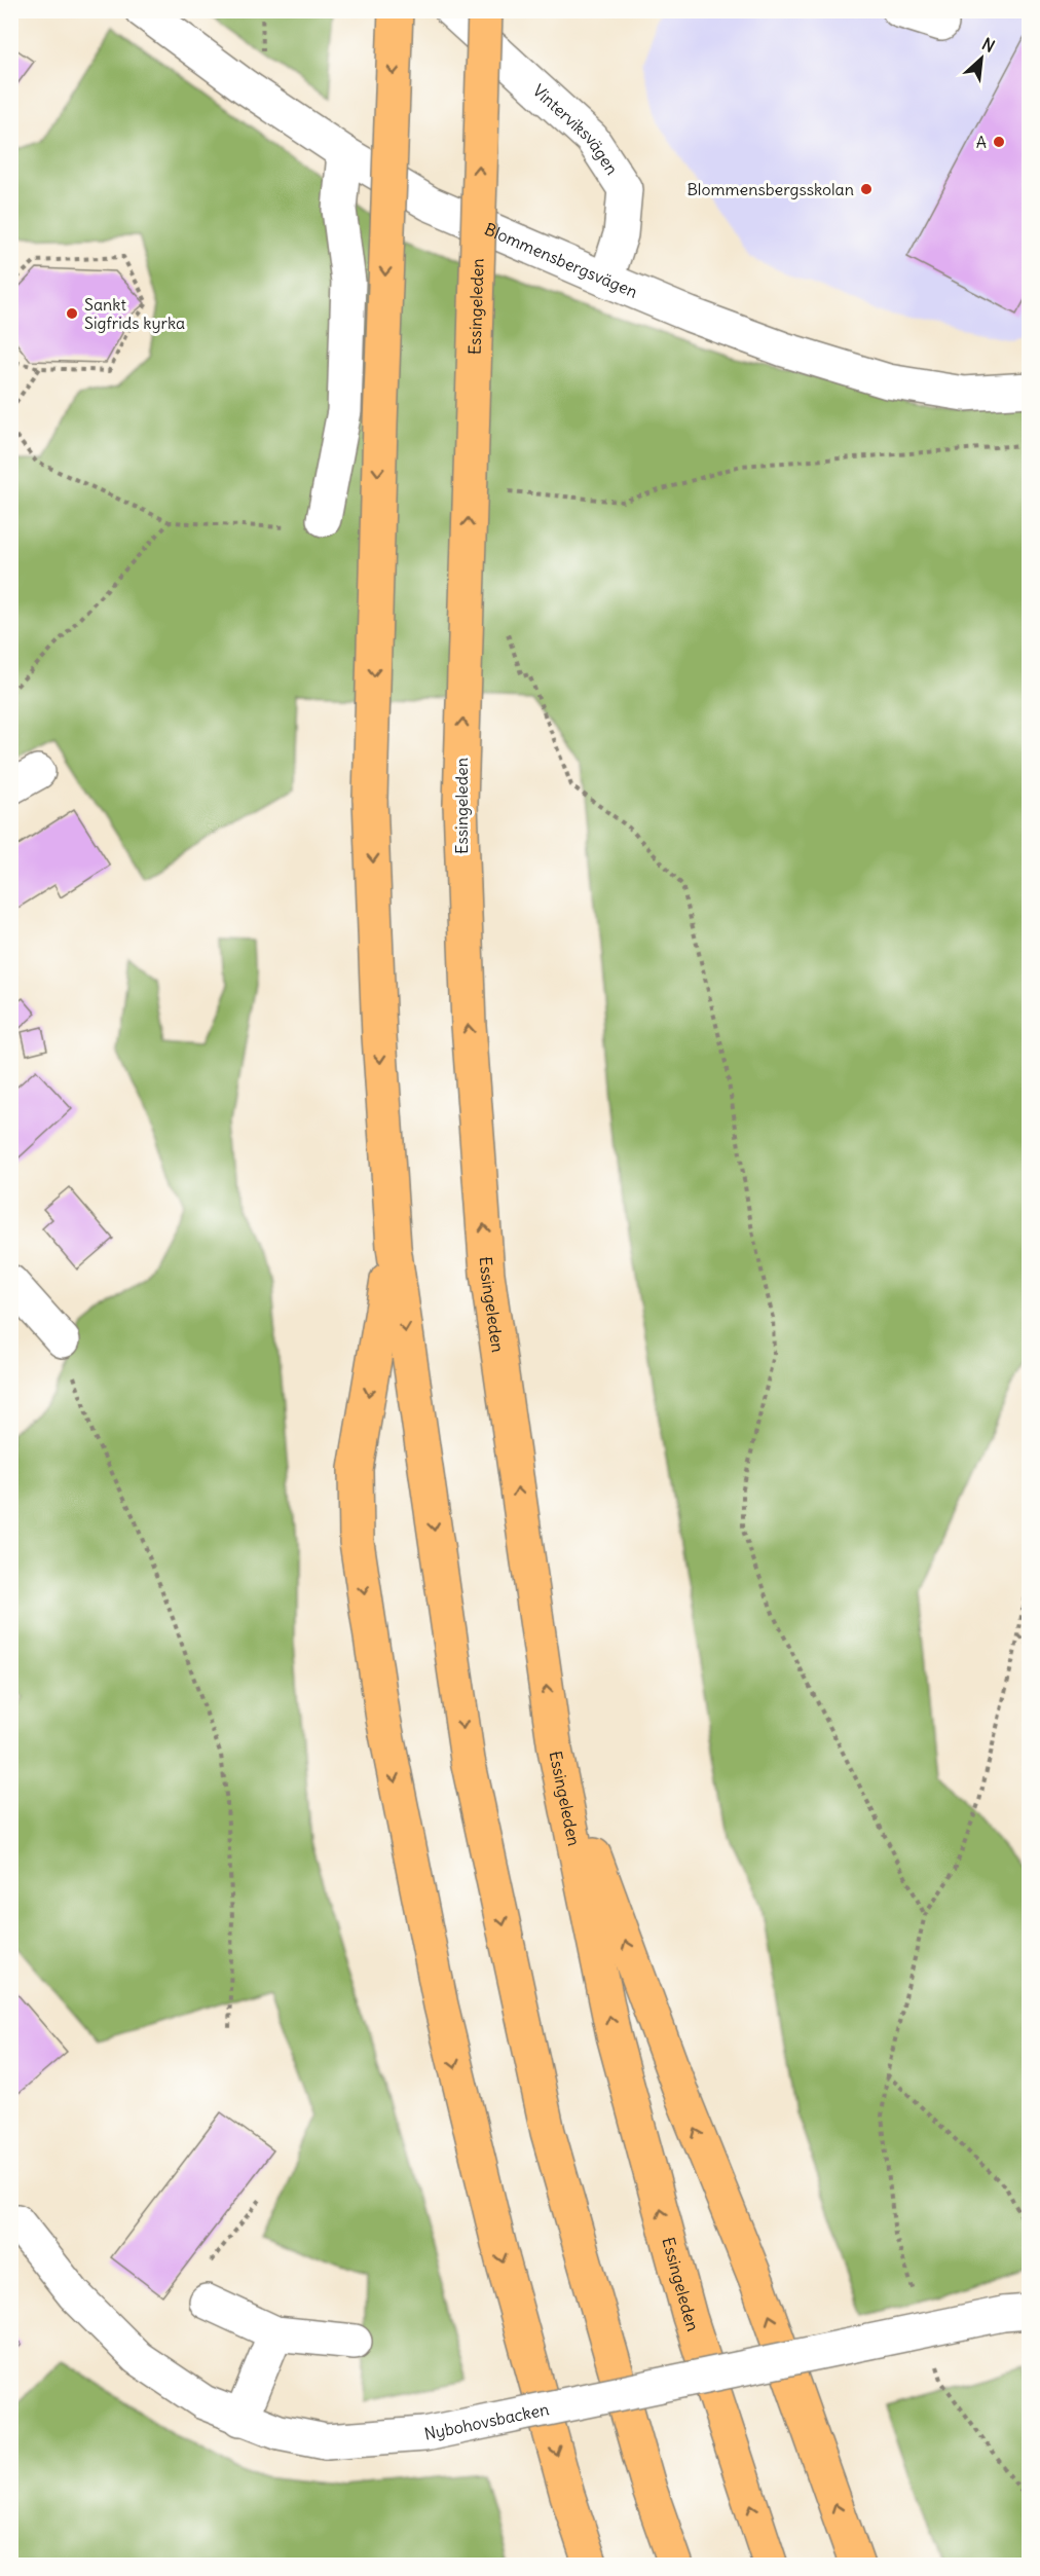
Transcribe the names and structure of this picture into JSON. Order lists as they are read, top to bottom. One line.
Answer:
{"streets":{"highway":["Essingeleden"],"street":["Vinterviksvägen","Blommensbergsvägen","Nybohovsbacken"]},"crossings":[["Vinterviksvägen","Blommensbergsvägen"]],"places":["A","Blommensbergsskolan","Sankt Sigfrids kyrka"],"north":"top right"}
